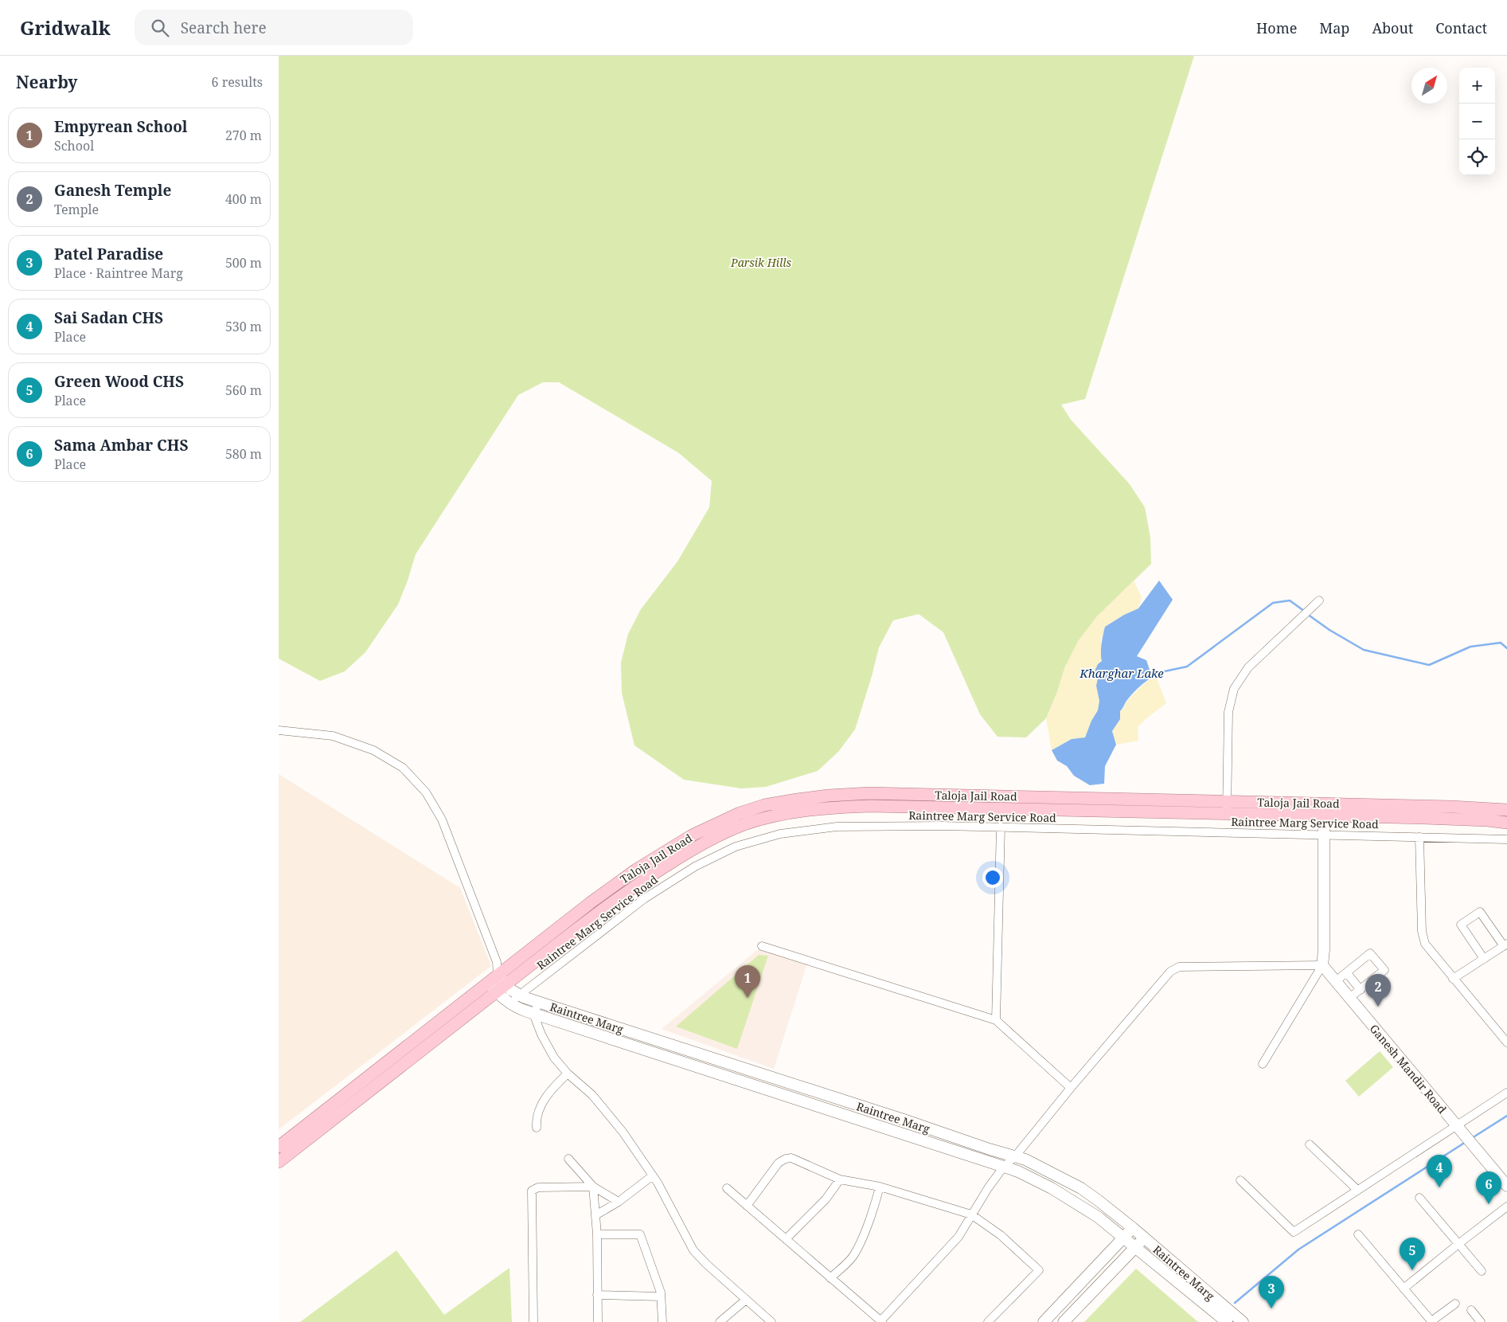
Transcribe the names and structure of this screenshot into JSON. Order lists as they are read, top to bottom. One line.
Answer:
{"streets":{"main road":["Taloja Jail Road","Raintree Marg","Ganesh Mandir Road"],"street":["Raintree Marg Service Road"]},"crossings":[["Taloja Jail Road","Raintree Marg"],["Raintree Marg Service Road","Raintree Marg"]],"water":["Kharghar Lake"],"parks":["Parsik Hills"],"north":"top right","page":{"header":"Gridwalk","search":"Search here","nav":["Home","Map","About","Contact"],"heading":["Nearby","6 results"],"map_buttons":["+","−"],"list":[{"mark":"1","name":"Empyrean School","note":"School","value":"270 m"},{"mark":"2","name":"Ganesh Temple","note":"Temple","value":"400 m"},{"mark":"3","name":"Patel Paradise","note":"Place · Raintree Marg","value":"500 m"},{"mark":"4","name":"Sai Sadan CHS","note":"Place","value":"530 m"},{"mark":"5","name":"Green Wood CHS","note":"Place","value":"560 m"},{"mark":"6","name":"Sama Ambar CHS","note":"Place","value":"580 m"}],"pins":["1","2","4","6","5","3"]}}
